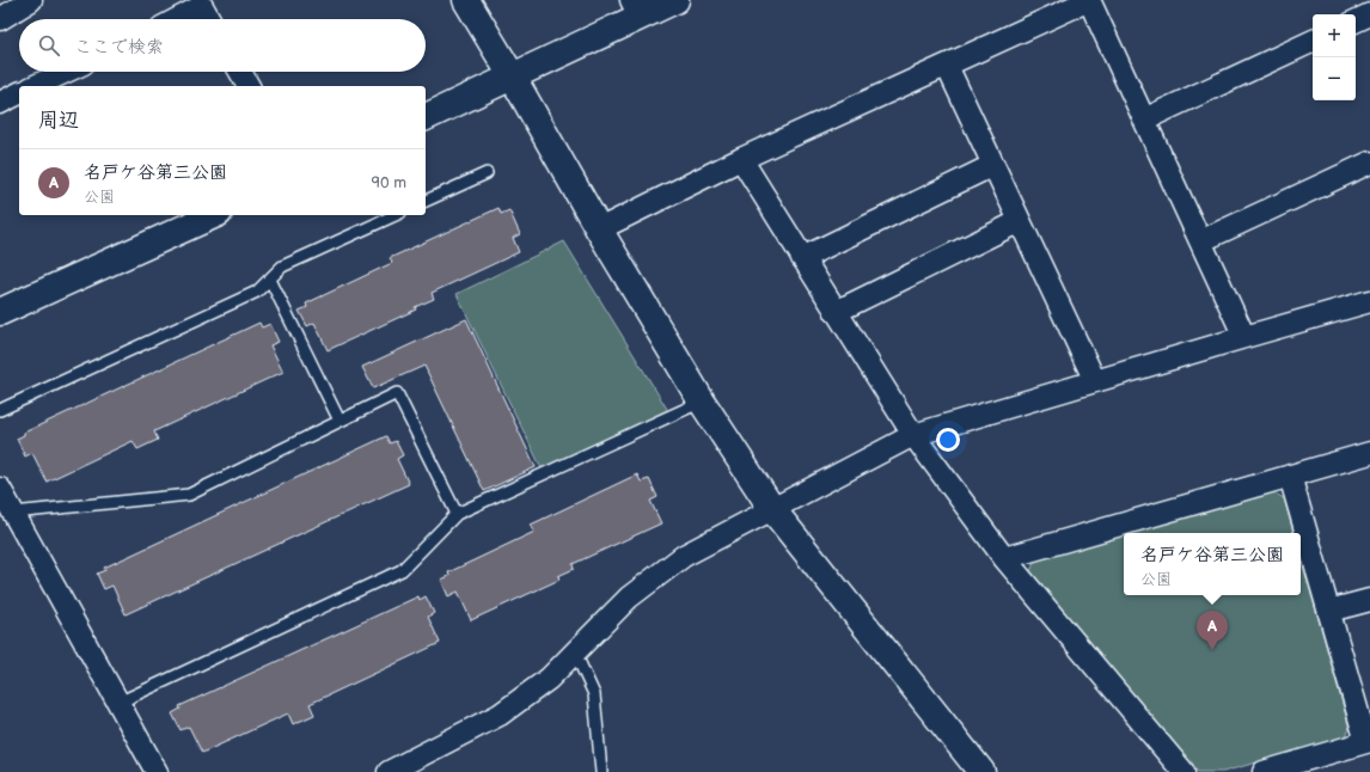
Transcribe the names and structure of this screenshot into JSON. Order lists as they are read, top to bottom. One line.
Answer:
{"page":{"map_buttons":["+","−"],"search":"ここで検索","heading":"周辺","list":[{"mark":"A","name":"名戸ケ谷第三公園","note":"公園","value":"90 m"}],"popup":["名戸ケ谷第三公園","公園"],"pins":"A"}}
